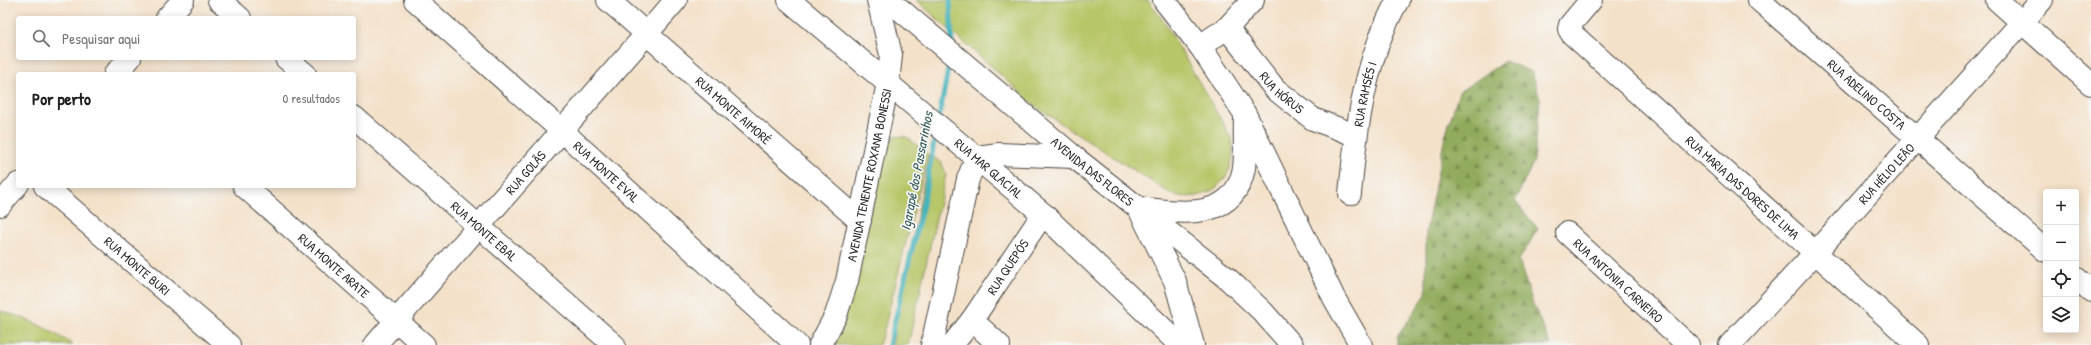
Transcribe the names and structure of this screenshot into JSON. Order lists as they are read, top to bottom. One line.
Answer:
{"streets":{"street":["RUA HÓRUS","RUA ADELINO COSTA","RUA RAMSÉS I","RUA MONTE AIMORÉ","RUA MAR GLACIAL","RUA MONTE EVAL","AVENIDA DAS FLORES","RUA GOLÃS","RUA HÉLIO LEÃO","AVENIDA TENENTE ROXANA BONESSI","RUA MARIA DAS DORES DE LIMA","RUA MONTE EBAL","RUA MONTE BURI","RUA MONTE ARATE","RUA QUEPÓS","RUA ANTONIA CARNEIRO"]},"crossings":[["RUA HÓRUS","RUA RAMSÉS I"],["RUA ADELINO COSTA","RUA HÉLIO LEÃO"],["RUA MONTE AIMORÉ","RUA GOLÃS"],["RUA MONTE AIMORÉ","AVENIDA TENENTE ROXANA BONESSI"],["RUA MAR GLACIAL","AVENIDA TENENTE ROXANA BONESSI"],["RUA MAR GLACIAL","RUA QUEPÓS"],["RUA MONTE EVAL","RUA GOLÃS"],["RUA GOLÃS","RUA MONTE EBAL"],["RUA GOLÃS","RUA MONTE ARATE"],["RUA HÉLIO LEÃO","RUA MARIA DAS DORES DE LIMA"]],"water":["Igarapé dos Passarinhos"],"page":{"search":"Pesquisar aqui","heading":["Por perto","0 resultados"],"map_buttons":["+","−"]}}
